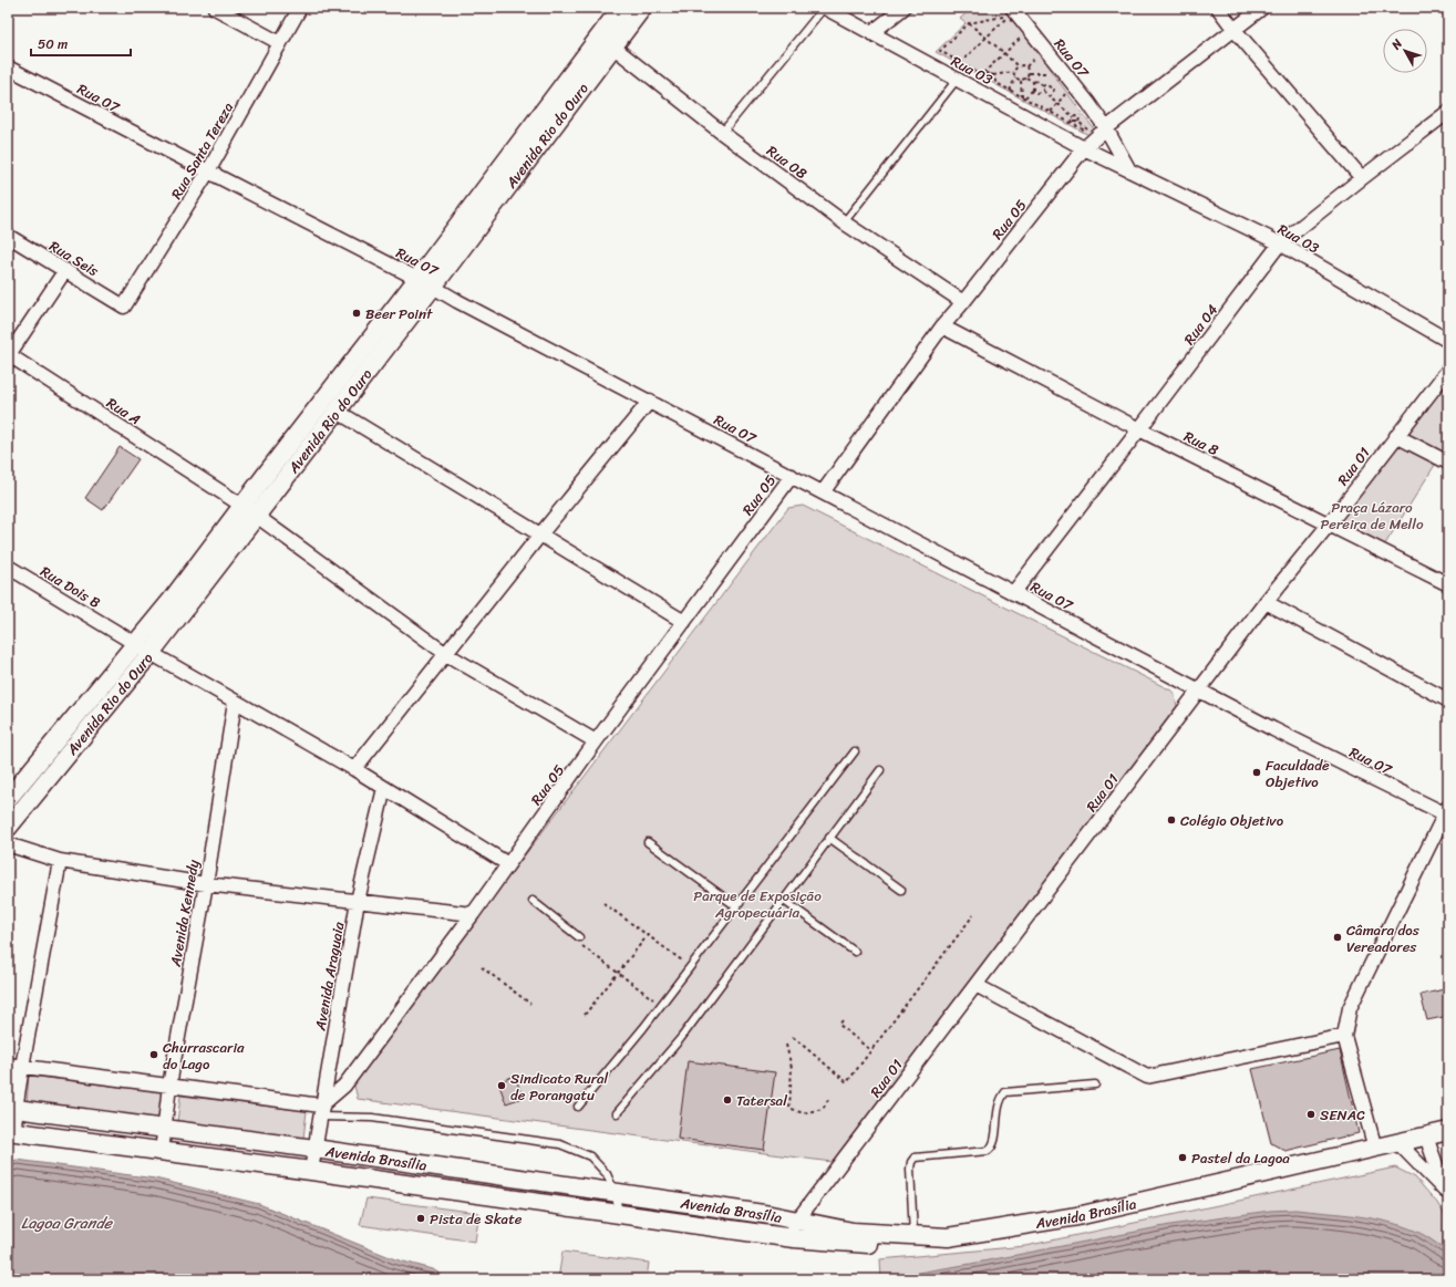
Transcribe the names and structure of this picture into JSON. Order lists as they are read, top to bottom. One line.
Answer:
{"streets":{"main road":["Avenida Rio do Ouro","Avenida Brasília"],"street":["Rua 07","Rua 03","Rua Santa Tereza","Rua 08","Rua 05","Rua Seis","Rua 04","Rua A","Rua 8","Rua 01","Rua Dois B","Avenida Kennedy","Avenida Araguaia"]},"crossings":[["Rua 07","Avenida Rio do Ouro"],["Rua 07","Rua Santa Tereza"],["Rua 07","Rua 05"],["Rua 07","Rua 04"],["Rua 07","Rua 01"],["Rua 03","Rua 05"],["Rua 03","Rua 04"],["Avenida Rio do Ouro","Rua 08"],["Avenida Rio do Ouro","Rua A"],["Avenida Rio do Ouro","Rua Dois B"],["Rua Santa Tereza","Rua Seis"],["Rua 08","Rua 05"],["Rua 05","Rua A"],["Rua 05","Rua 8"],["Rua 05","Rua Dois B"],["Rua 05","Avenida Araguaia"],["Rua 04","Rua 8"],["Rua 8","Rua 01"],["Rua 01","Avenida Brasília"],["Rua Dois B","Avenida Kennedy"],["Rua Dois B","Avenida Araguaia"],["Avenida Kennedy","Avenida Brasília"],["Avenida Araguaia","Avenida Brasília"]],"water":["Lagoa Grande"],"parks":["Praça Lázaro Pereira de Mello","Parque de Exposição Agropecuária"],"places":["Beer Point","Faculdade Objetivo","Colégio Objetivo","Câmara dos Vereadores","Churrascaria do Lago","Sindicato Rural de Porangatu","Tatersal","SENAC","Pastel da Lagoa","Pista de Skate"],"scale_bar":"50 m","north":"top left"}
